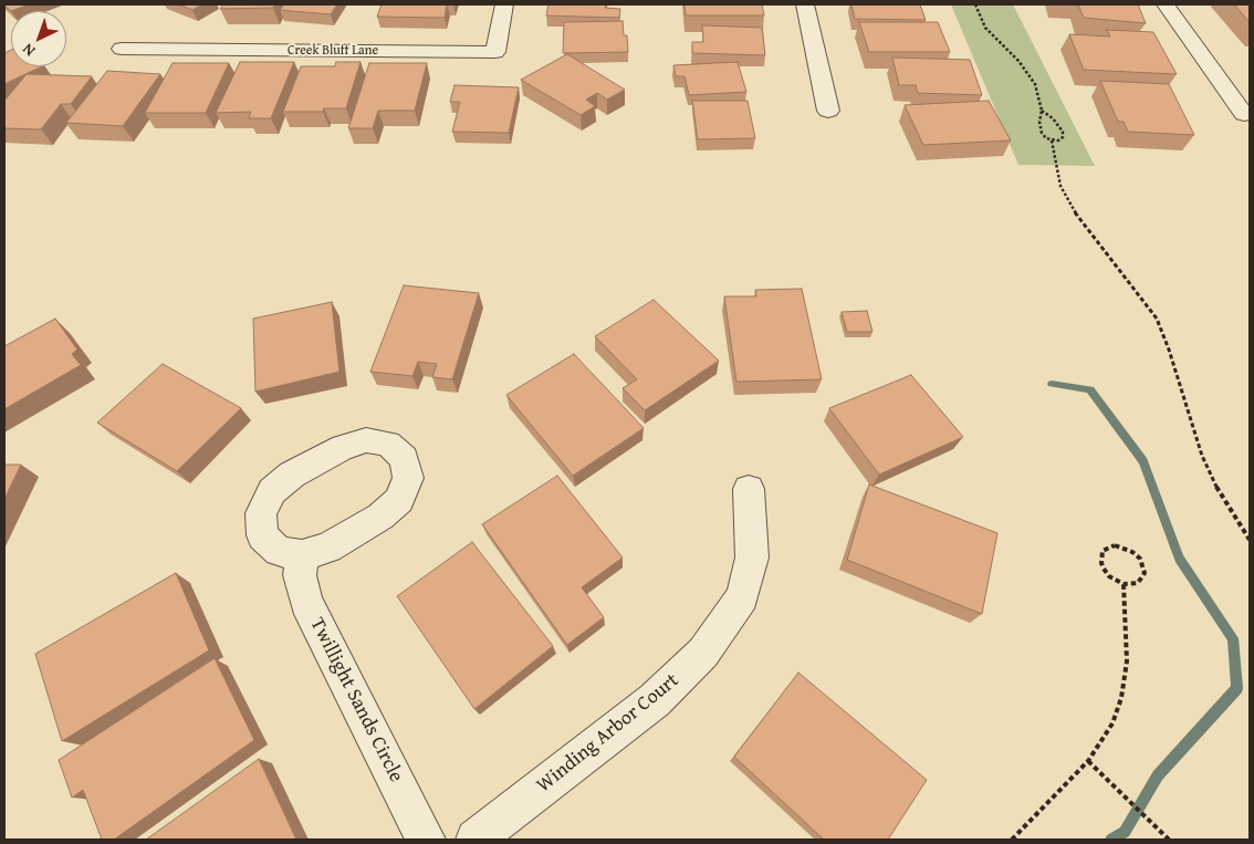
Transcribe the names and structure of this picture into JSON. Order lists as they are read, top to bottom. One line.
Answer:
{"streets":{"street":["Creek Bluff Lane","Twillight Sands Circle","Winding Arbor Court"]},"north":"bottom left"}
